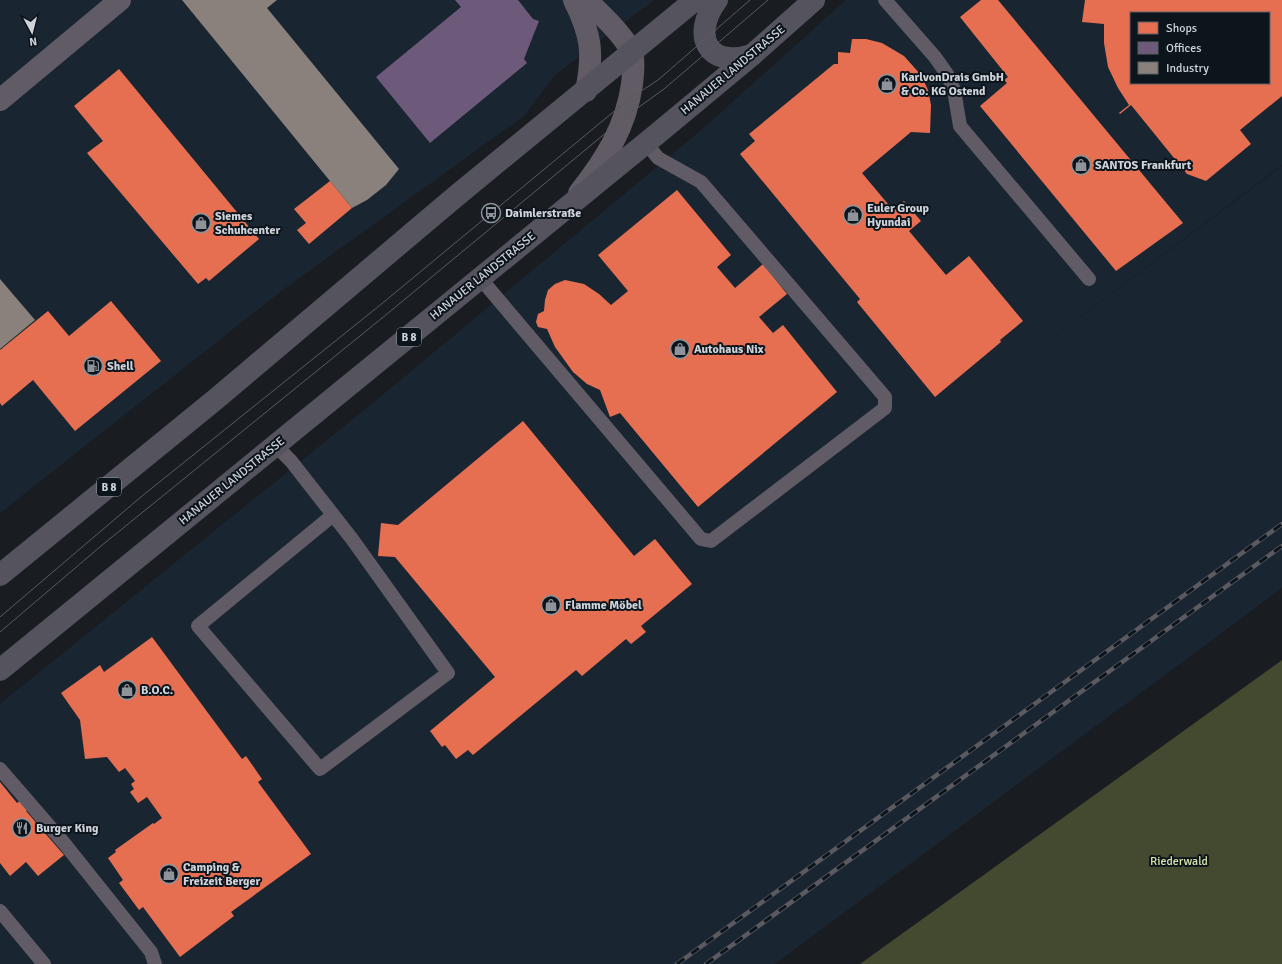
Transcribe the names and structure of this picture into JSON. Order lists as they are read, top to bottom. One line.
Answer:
{"streets":{"main road":["HANAUER LANDSTRASSE","B 8"]},"parks":["Riederwald"],"places":{"shop":["KarlvonDrais GmbH & Co. KG Ostend","SANTOS Frankfurt","Euler Group Hyundai","Siemes Schuhcenter","Autohaus Nix","Flamme Möbel","B.O.C.","Camping & Freizeit Berger"],"bus stop":["Daimlerstraße"],"fuel station":["Shell"],"restaurant":["Burger King"]},"legend":["Shops","Offices","Industry"],"north":"bottom"}
